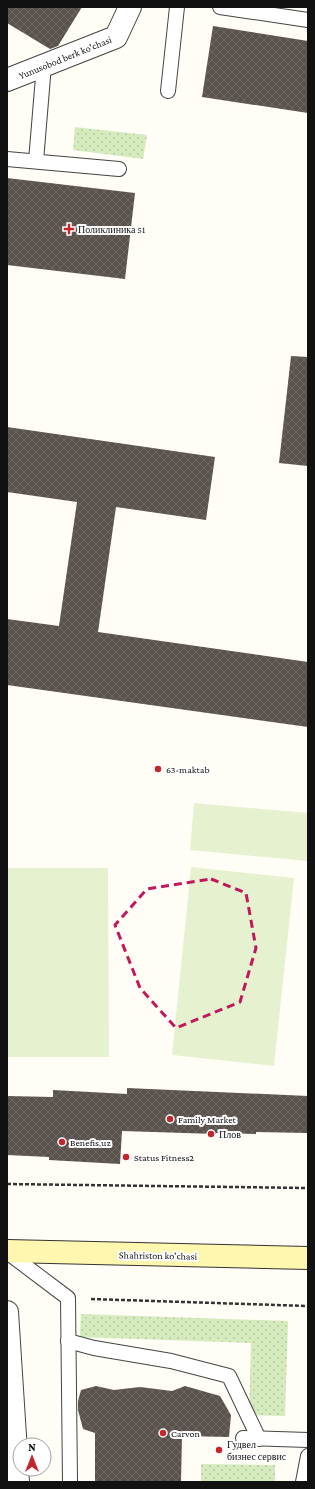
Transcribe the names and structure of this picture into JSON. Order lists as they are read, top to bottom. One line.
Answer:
{"streets":{"main road":["Shahriston ko'chasi"],"street":["Yunusobod berk ko'chasi"]},"places":{"health":["Поликлиника 51"],"other":["63-maktab","Family Market","Плов","Benefis.uz","Status Fitness2","Carvon","Гудвел бизнес сервис"]},"north":"top"}
